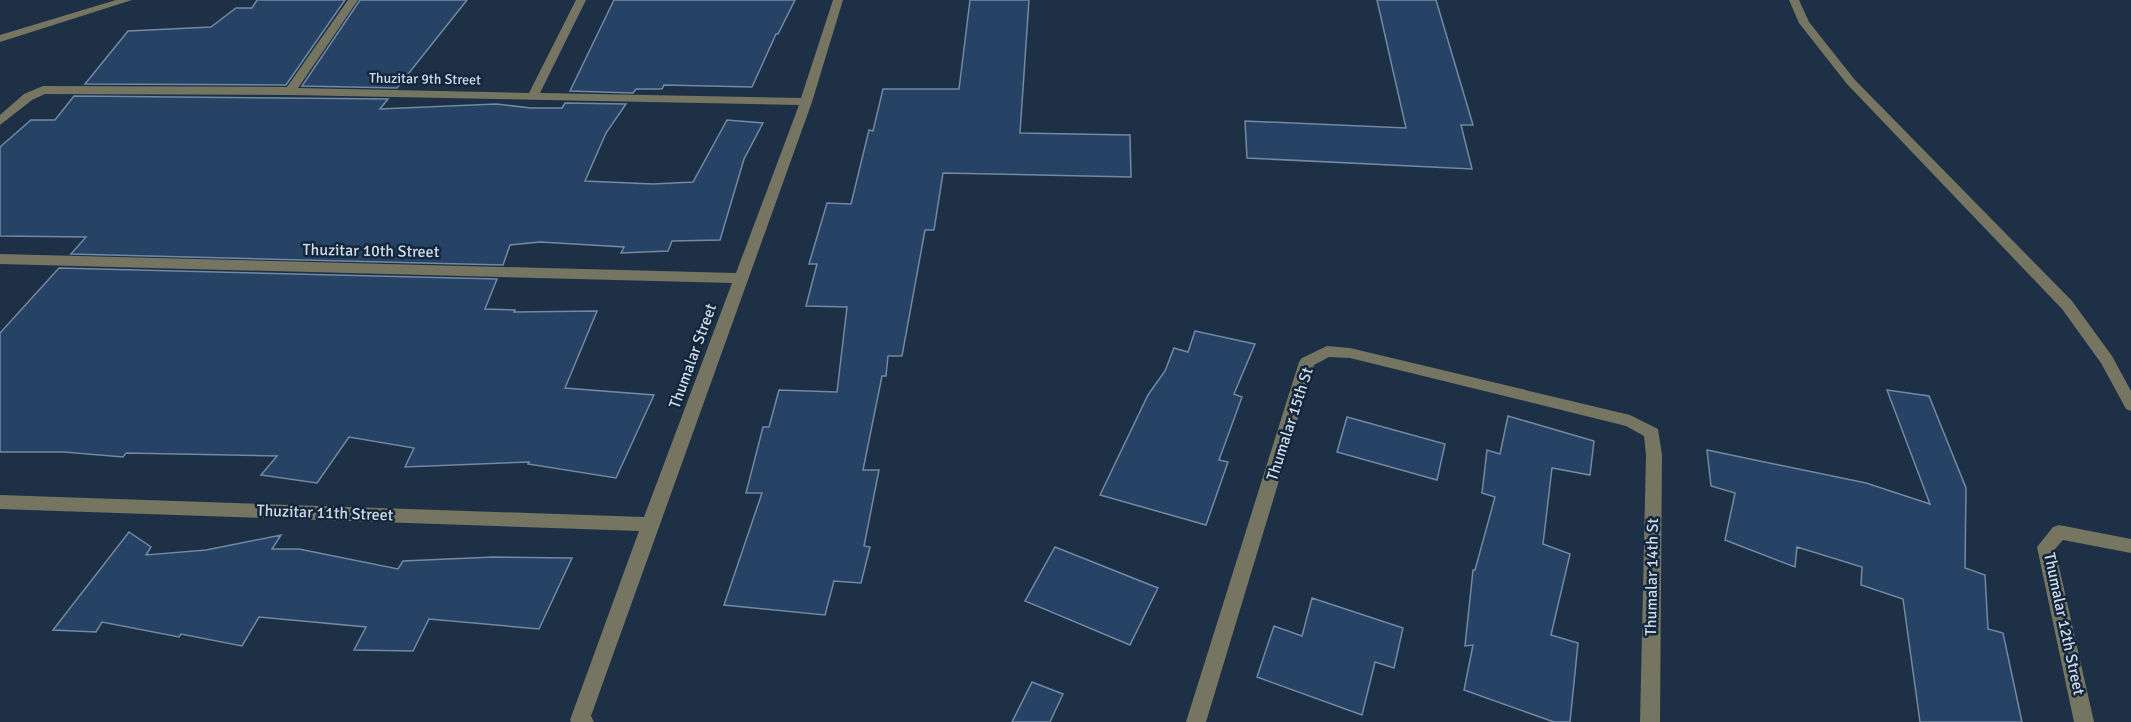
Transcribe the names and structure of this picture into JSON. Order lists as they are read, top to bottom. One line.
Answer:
{"streets":{"street":["Thuzitar 9th Street","Thuzitar 10th Street","Thumalar Street","Thumalar 15th St","Thuzitar 11th Street","Thumalar 14th St","Thumalar 12th Street"]},"crossings":[["Thuzitar 9th Street","Thumalar Street"],["Thuzitar 10th Street","Thumalar Street"],["Thumalar Street","Thuzitar 11th Street"],["Thumalar 15th St","Thumalar 14th St"]]}
